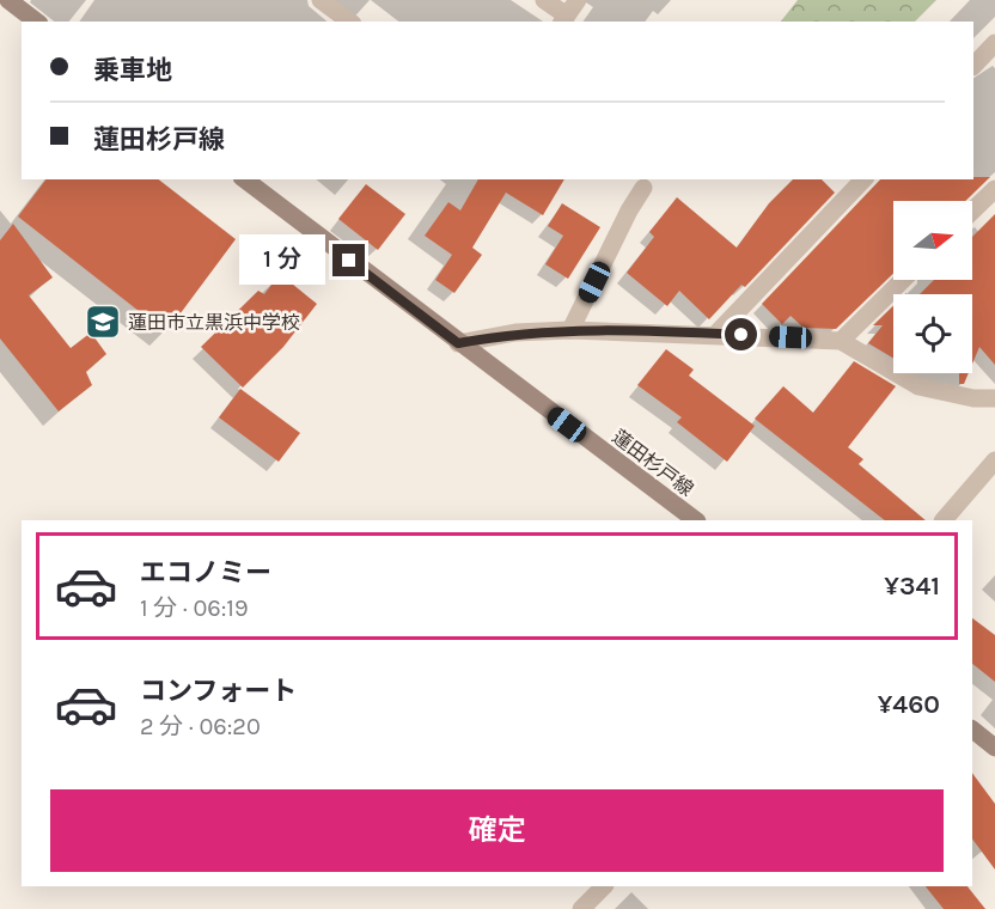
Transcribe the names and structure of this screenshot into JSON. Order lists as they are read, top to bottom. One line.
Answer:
{"streets":{"main road":["蓮田杉戸線"]},"places":{"school or university":["蓮田市立黒浜中学校"]},"north":"right","page":{"banner":["乗車地","蓮田杉戸線"],"bubble":"1 分","list":[{"name":"エコノミー","note":"1 分 · 06:19","value":"¥341"},{"name":"コンフォート","note":"2 分 · 06:20","value":"¥460"}],"buttons":"確定"}}
